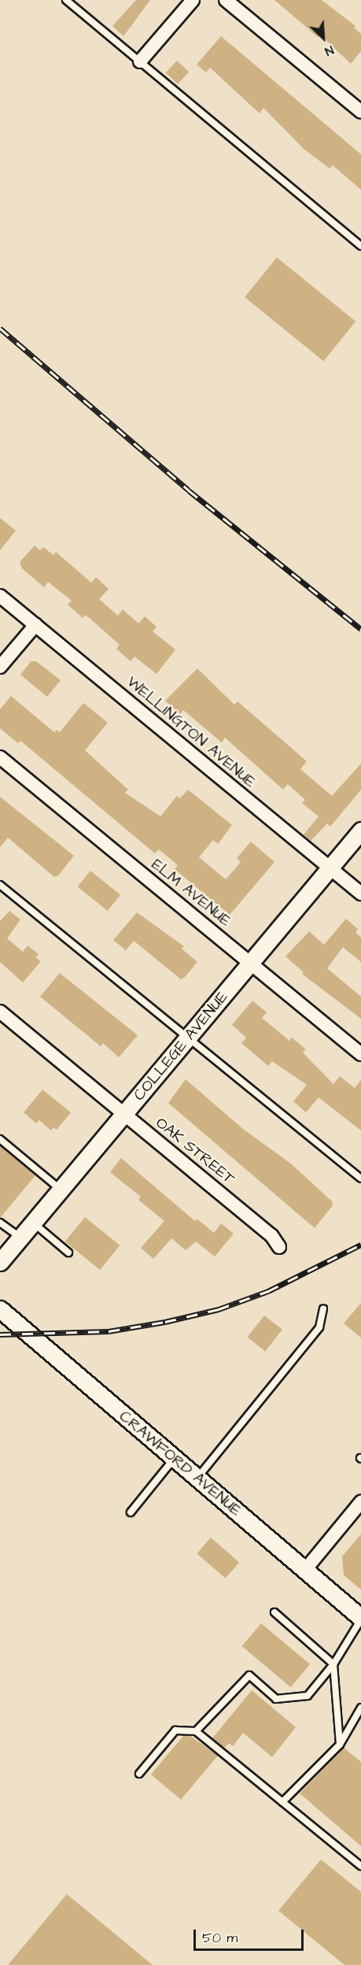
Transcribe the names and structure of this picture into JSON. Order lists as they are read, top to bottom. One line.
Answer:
{"streets":{"street":["WELLINGTON AVENUE","ELM AVENUE","COLLEGE AVENUE","OAK STREET","CRAWFORD AVENUE"]},"crossings":[["WELLINGTON AVENUE","COLLEGE AVENUE"],["ELM AVENUE","COLLEGE AVENUE"],["COLLEGE AVENUE","OAK STREET"]],"scale_bar":"50 m","north":"bottom right"}
